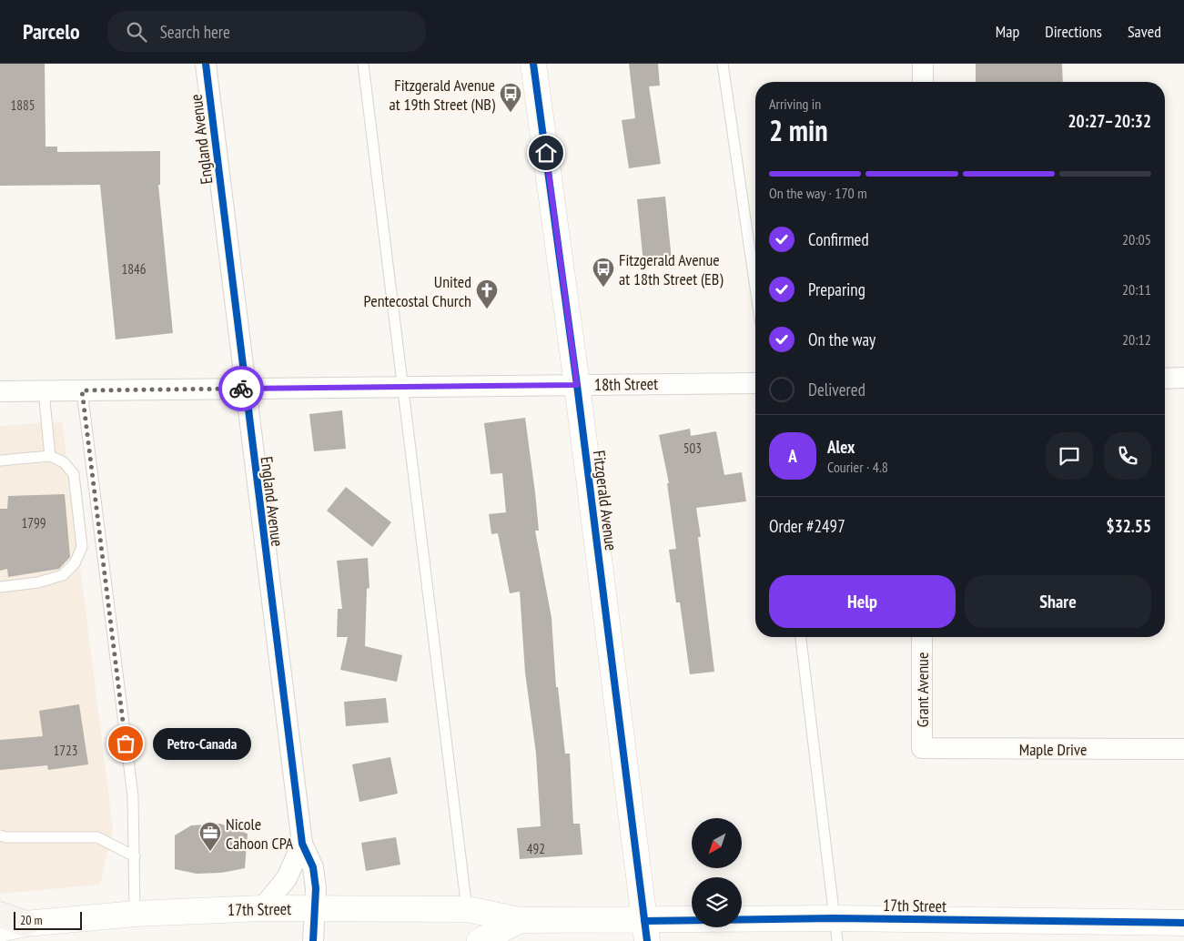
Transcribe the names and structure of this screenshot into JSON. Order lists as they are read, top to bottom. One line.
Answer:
{"streets":{"street":["England Avenue","18th Street","Fitzgerald Avenue","Grant Avenue","Maple Drive","17th Street"]},"crossings":[["England Avenue","18th Street"],["England Avenue","17th Street"],["18th Street","Fitzgerald Avenue"],["Fitzgerald Avenue","17th Street"],["Grant Avenue","Maple Drive"]],"places":{"bus stop":["Fitzgerald Avenue at 19th Street (NB)","Fitzgerald Avenue at 18th Street (EB)"],"church":["United Pentecostal Church"],"other":["Petro-Canada"],"office":["Nicole Cahoon CPA"]},"house_numbers":["1885","1846","503","1799","1723","492"],"scale_bar":"20 m","north":"bottom left","page":{"header":"Parcelo","search":"Search here","nav":["Map","Directions","Saved"],"heading":["2 min","Arriving in","20:27–20:32"],"panel":["Alex","Courier · 4.8","Order #2497","$32.55"],"bar":"On the way · 170 m","list":[["Confirmed","20:05"],["Preparing","20:11"],["On the way","20:12"],"Delivered"],"round":"A","buttons":["Help","Share"],"bubble":"Petro-Canada","scale":"20 m"}}
